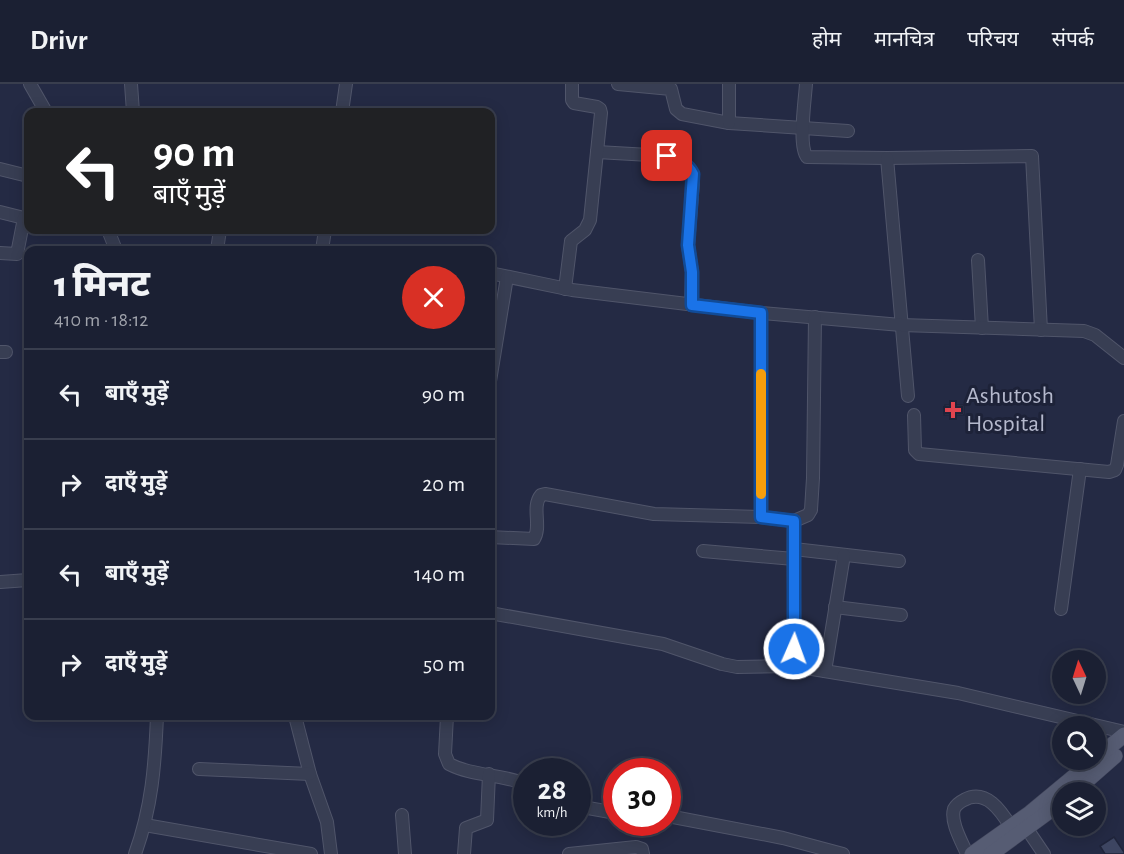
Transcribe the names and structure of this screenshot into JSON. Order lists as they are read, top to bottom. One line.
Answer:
{"places":{"health":["Ashutosh Hospital"]},"north":"top","page":{"header":"Drivr","nav":["होम","मानचित्र","परिचय","संपर्क"],"turn":["90 m","बाएँ मुड़ें"],"heading":["1 मिनट","410 m · 18:12"],"list":[{"name":"बाएँ मुड़ें","value":"90 m"},{"name":"दाएँ मुड़ें","value":"20 m"},{"name":"बाएँ मुड़ें","value":"140 m"},{"name":"दाएँ मुड़ें","value":"50 m"}],"speed":"28 km/h","limit":"30"}}
